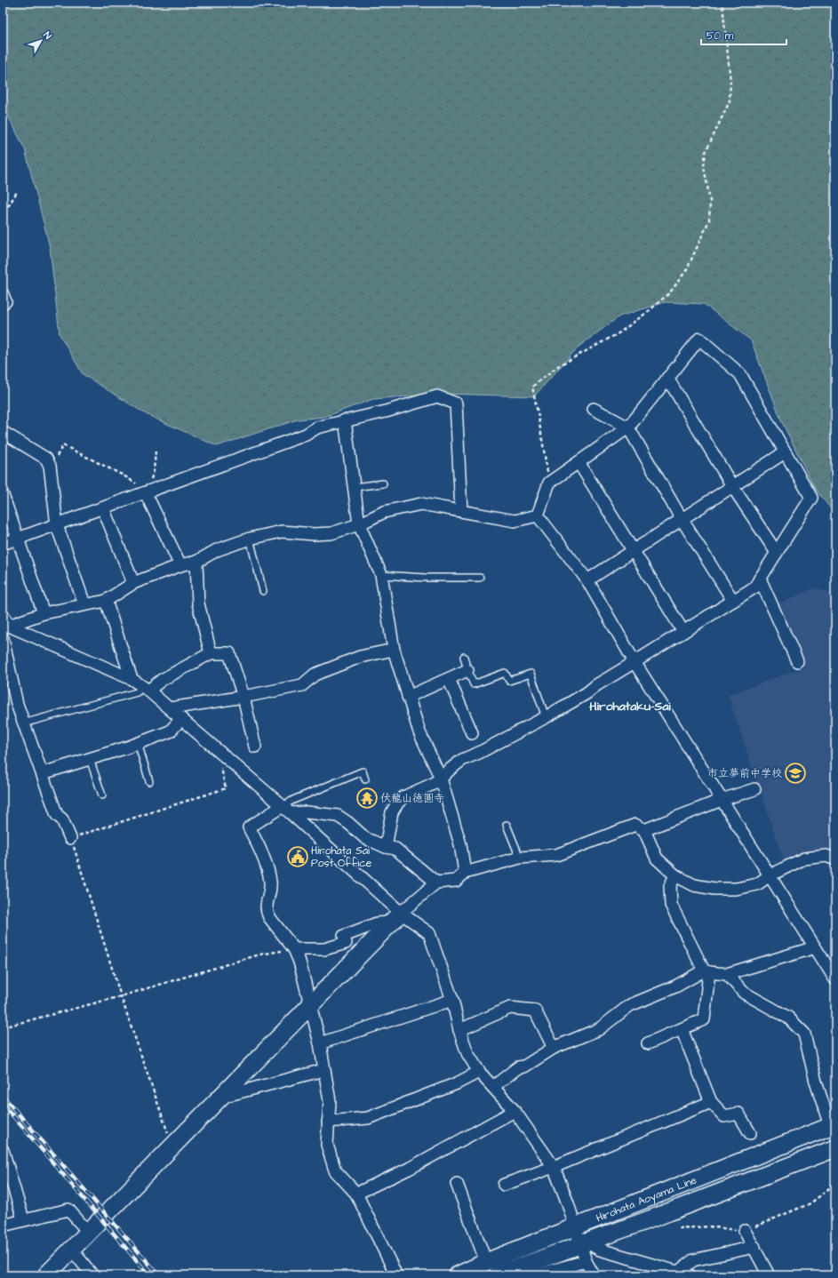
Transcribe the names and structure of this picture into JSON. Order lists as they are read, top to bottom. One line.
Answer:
{"streets":{"main road":["Hirohata Aoyama Line"]},"districts":["Hirohataku-Sai"],"places":{"school or university":["市立夢前中学校"],"temple":["伏龍山徳圓寺"],"public building":["Hirohata Sai Post Office"]},"scale_bar":"50 m","north":"top right"}
